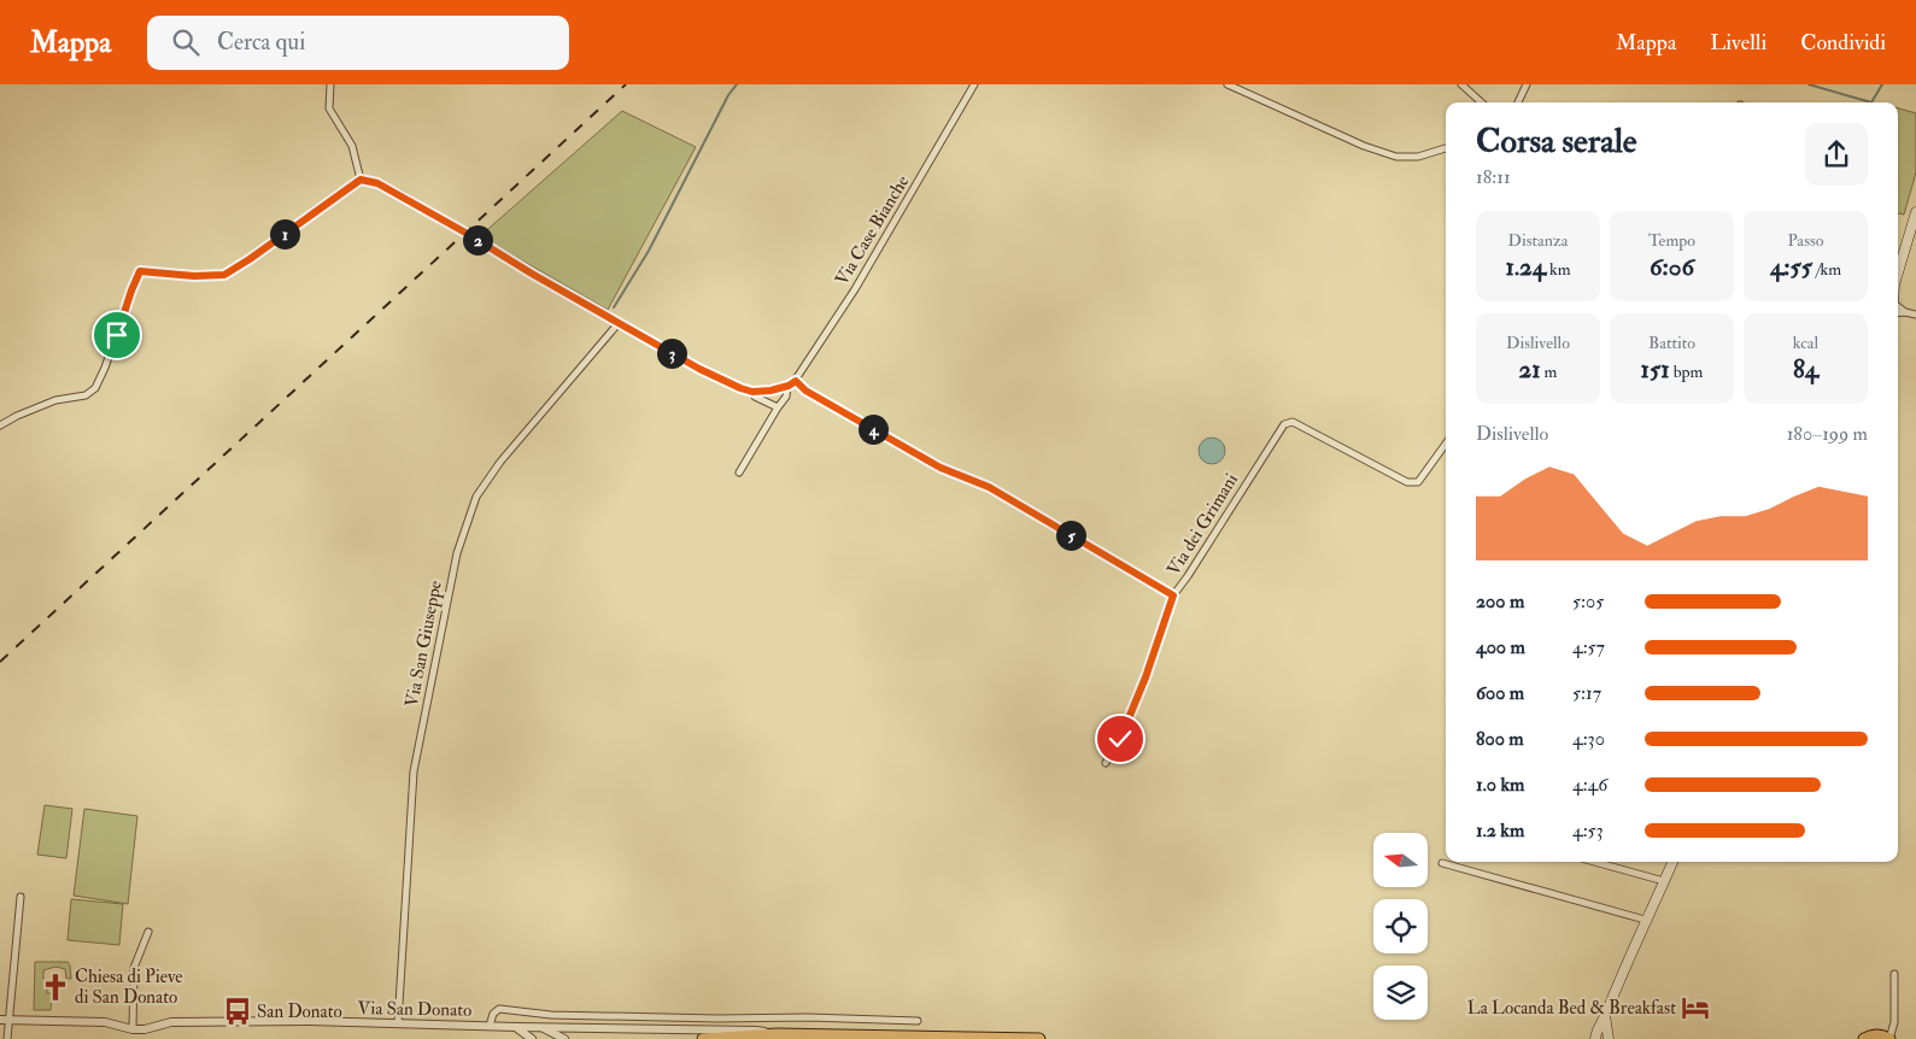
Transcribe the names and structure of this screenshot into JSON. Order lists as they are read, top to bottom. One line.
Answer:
{"streets":{"street":["Via Case Bianche","Via dei Grimani","Via San Giuseppe","Via San Donato"]},"crossings":[["Via Case Bianche","Via dei Grimani"],["Via San Giuseppe","Via San Donato"]],"places":{"church":["Chiesa di Pieve di San Donato"],"hotel":["La Locanda Bed & Breakfast"],"bus stop":["San Donato"]},"north":"left","page":{"header":"Mappa","search":"Cerca qui","nav":["Mappa","Livelli","Condividi"],"heading":["Corsa serale","18:11"],"stats":[["Distanza","1.24 km"],["Tempo","6:06"],["Passo","4:55 /km"],["Dislivello","21 m"],["Battito","151 bpm"],["kcal","84"]],"pins":["1","2","3","4","5"],"chart":["Dislivello","180–199 m"],"list":[{"name":"200 m","note":"5:05"},{"name":"400 m","note":"4:57"},{"name":"600 m","note":"5:17"},{"name":"800 m","note":"4:30"},{"name":"1.0 km","note":"4:46"},{"name":"1.2 km","note":"4:53"}]}}
